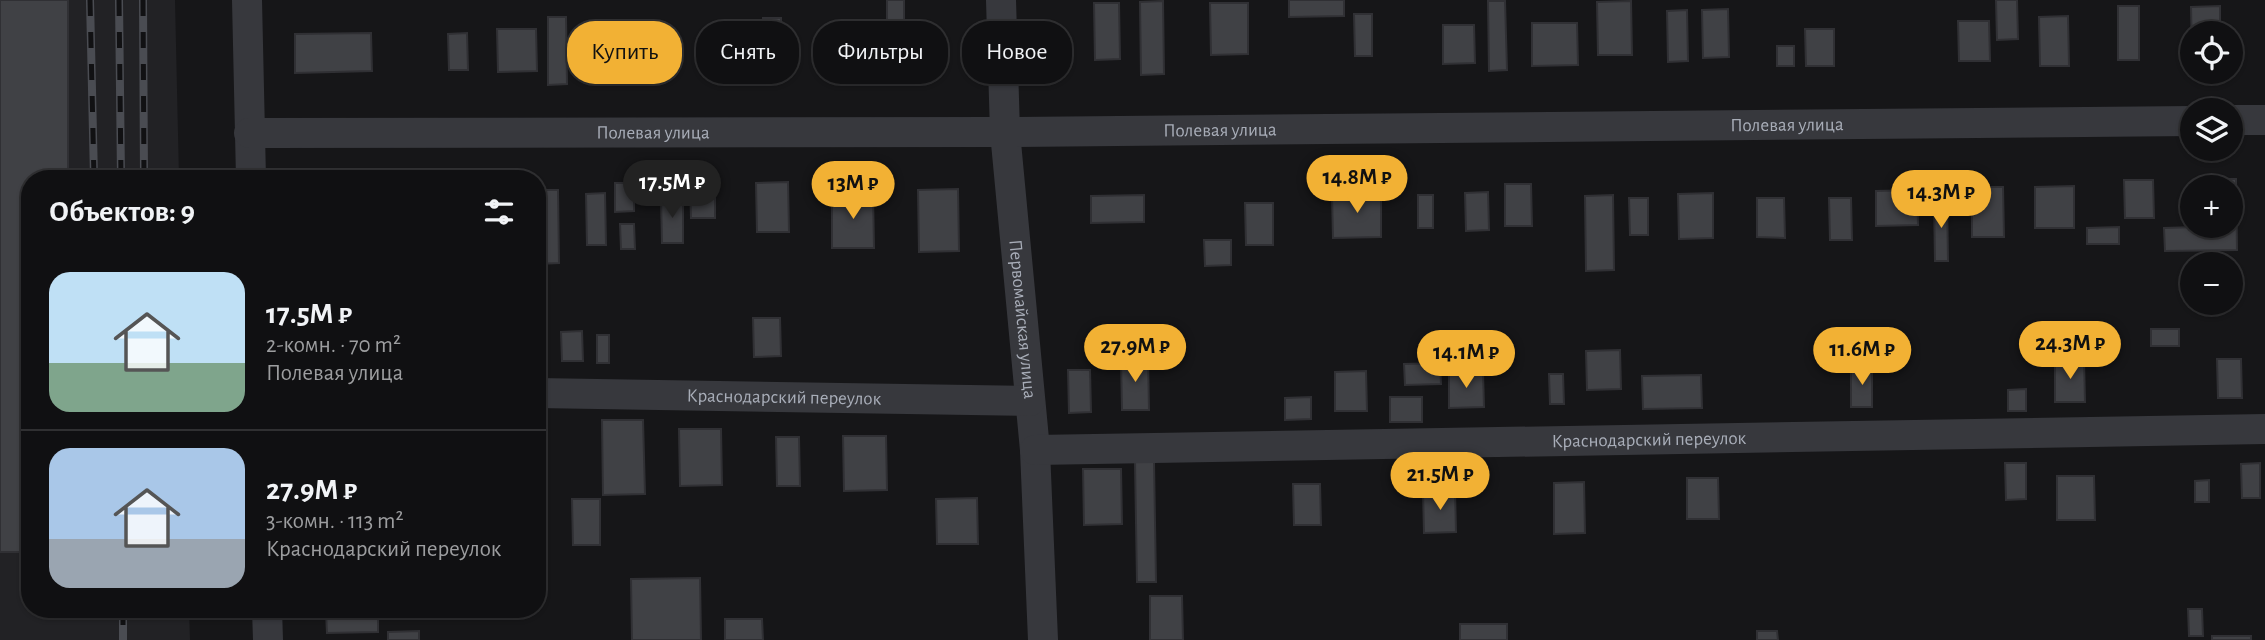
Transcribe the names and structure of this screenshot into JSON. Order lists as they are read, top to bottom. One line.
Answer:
{"streets":{"street":["Полевая улица","Первомайская улица","Краснодарский переулок"]},"crossings":[["Полевая улица","Первомайская улица"],["Первомайская улица","Краснодарский переулок"]],"page":{"map_buttons":["+","−"],"chip":["Купить","Снять","Фильтры","Новое"],"price":["14.8M ₽","17.5M ₽","13M ₽","14.3M ₽","24.3M ₽","27.9M ₽","11.6M ₽","14.1M ₽","21.5M ₽"],"heading":"Объектов: 9","list":[{"name":"17.5M ₽","note":"2-комн. · 70 m² · Полевая улица"},{"name":"27.9M ₽","note":"3-комн. · 113 m² · Краснодарский переулок"}]}}
